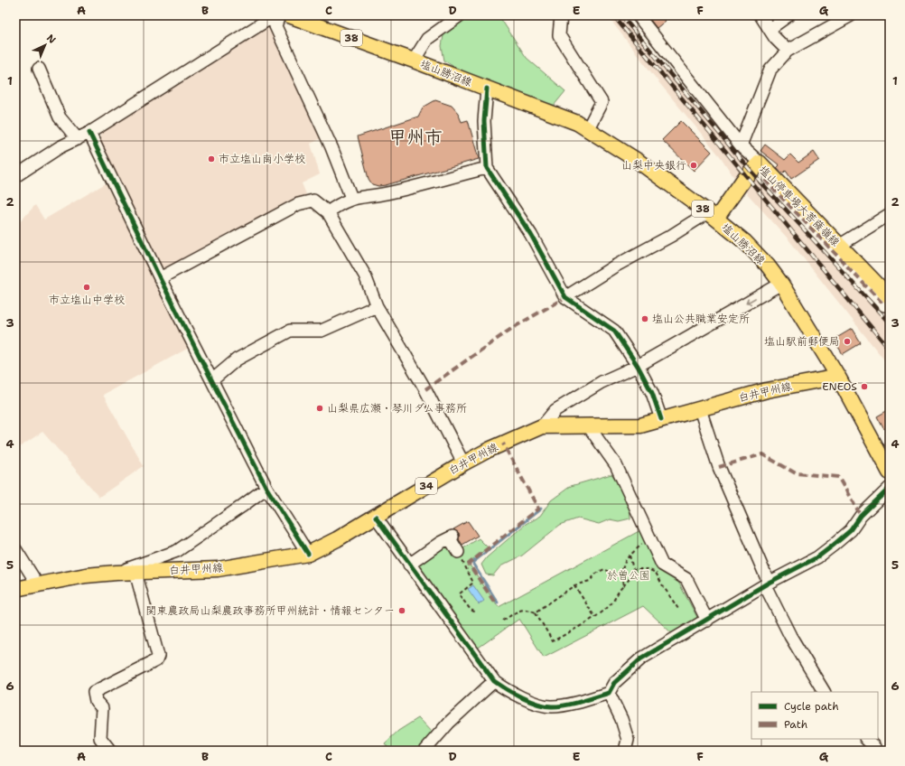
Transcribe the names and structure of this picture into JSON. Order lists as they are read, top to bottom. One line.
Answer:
{"streets":{"main road":["38","塩山勝沼線","塩山停車場大菩薩嶺線","白井甲州線","34"]},"crossings":[["38","塩山勝沼線"],["塩山勝沼線","塩山停車場大菩薩嶺線"],["塩山勝沼線","白井甲州線"]],"districts":["甲州市"],"parks":["於曽公園"],"places":["市立塩山南小学校","山梨中央銀行","市立塩山中学校","塩山公共職業安定所","塩山駅前郵便局","ENEOS","山梨県広瀬・琴川ダム事務所","関東農政局山梨農政事務所甲州統計・情報センター"],"legend":["Cycle path","Path"],"north":"top right","grid":{"columns":["A","B","C","D","E","F","G"],"rows":["1","2","3","4","5","6"]}}
